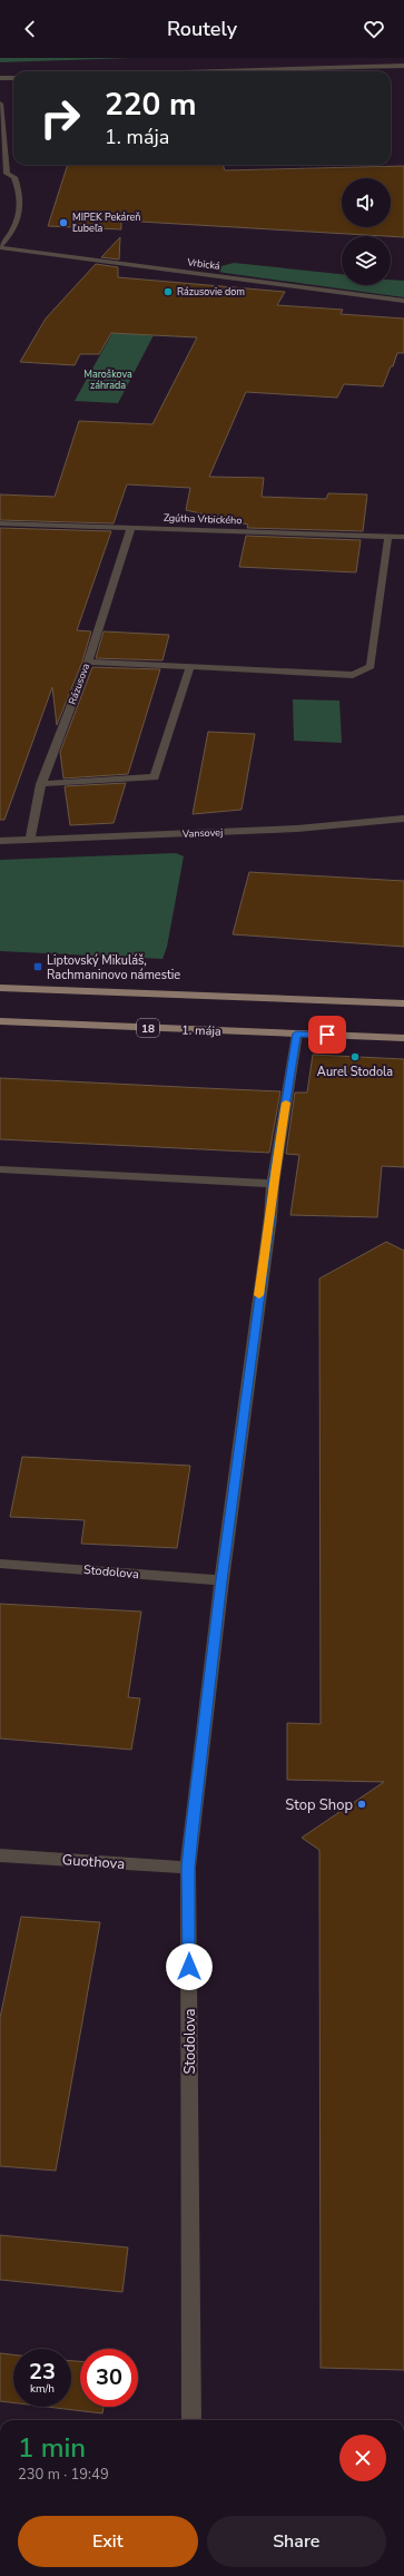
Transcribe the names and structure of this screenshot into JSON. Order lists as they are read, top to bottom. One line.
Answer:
{"streets":{"main road":["18","1. mája"],"street":["Vrbická","Zgútha Vrbického","Rázusova","Vansovej","Stodolova","Guothova"]},"crossings":[["Zgútha Vrbického","Rázusova"],["Rázusova","Vansovej"],["1. mája","Stodolova"],["Stodolova","Guothova"]],"parks":["Maroškova záhrada"],"places":{"other":["MIPEK Pekáreň Ľubeľa","Rázusovie dom","Aurel Stodola","Stop Shop"],"transit":["Liptovský Mikuláš, Rachmaninovo námestie"]},"page":{"header":"Routely","turn":["220 m","1. mája"],"speed":"23 km/h","limit":"30","heading":["1 min","230 m · 19:49"],"buttons":["Exit","Share"]}}
